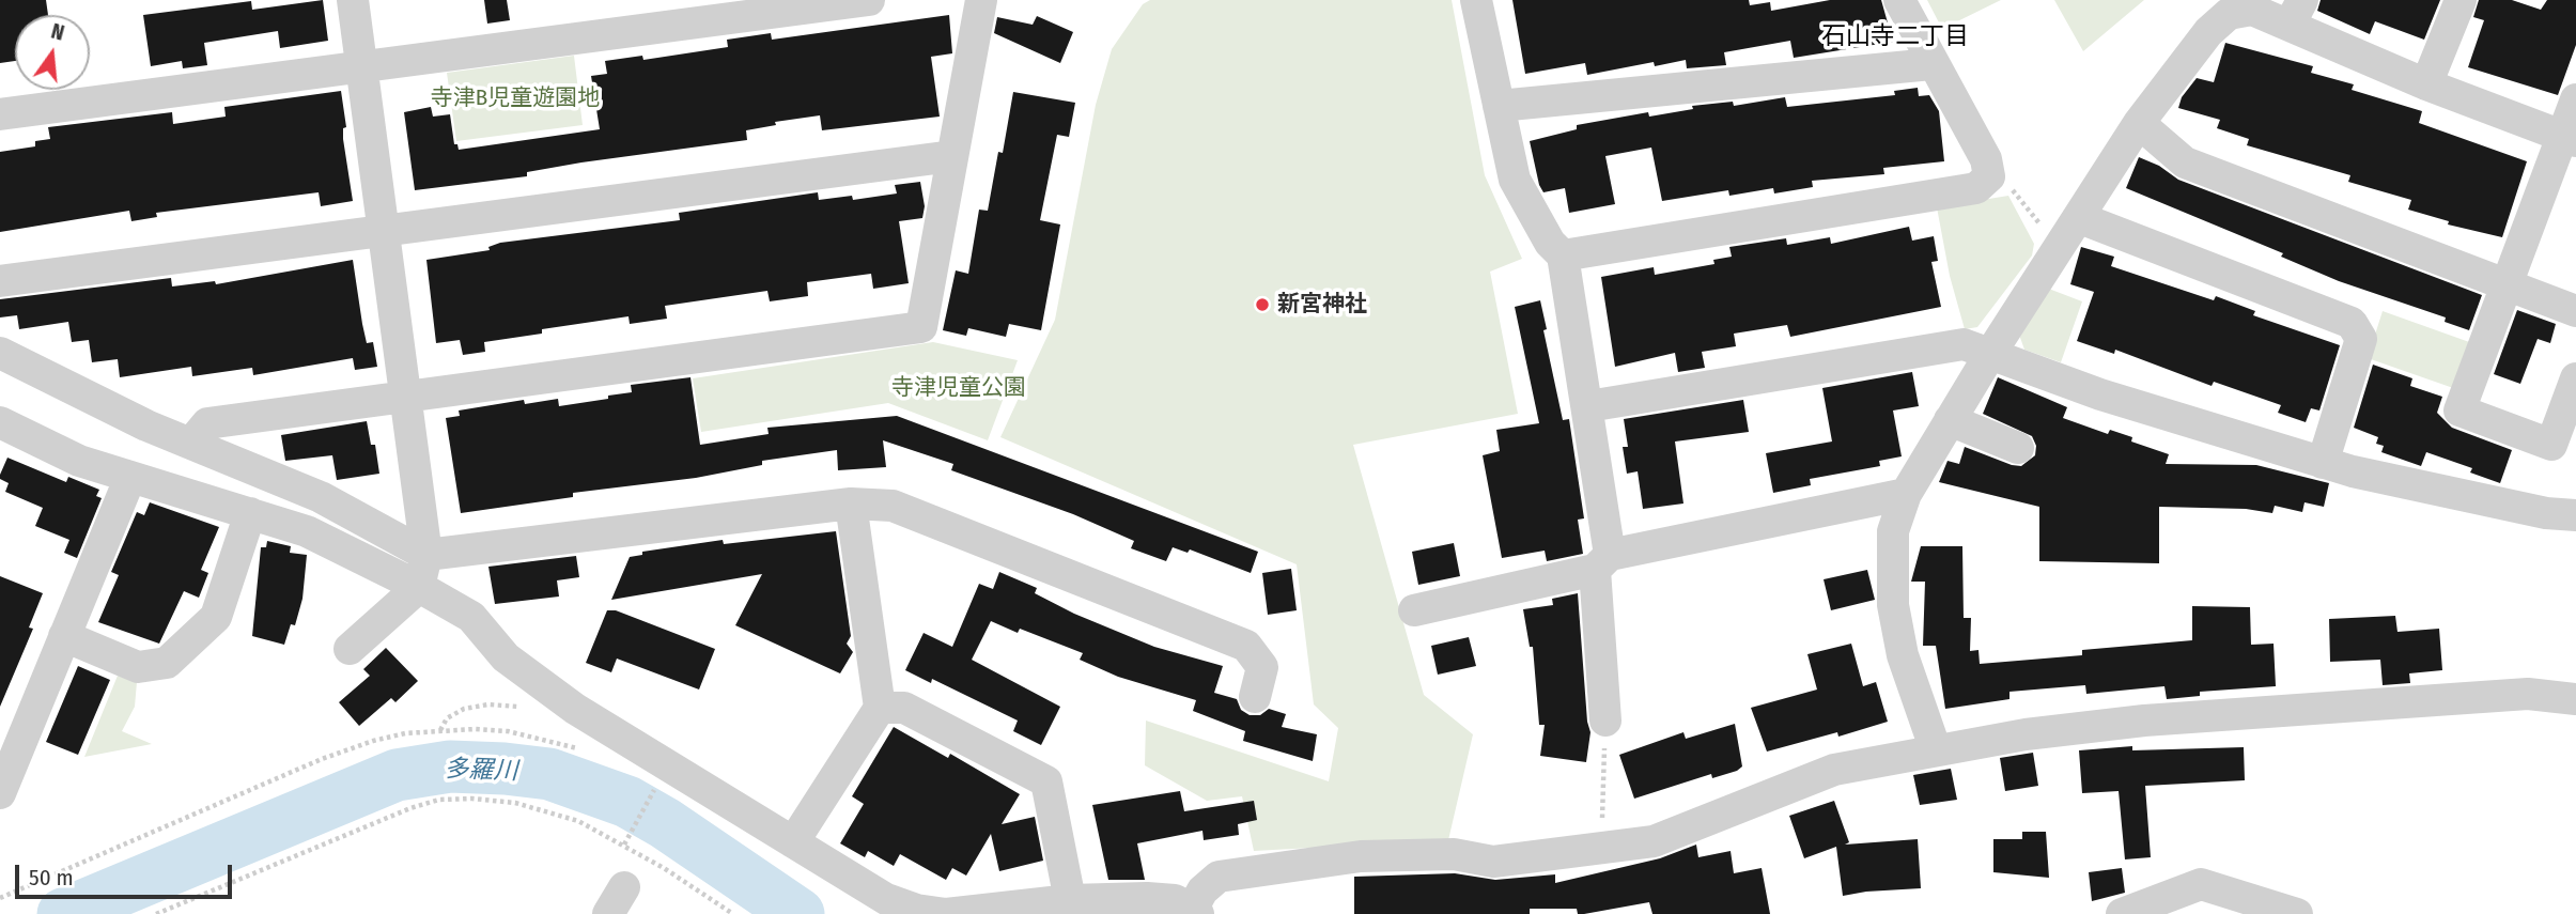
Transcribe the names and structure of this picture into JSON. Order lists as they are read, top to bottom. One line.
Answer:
{"districts":["石山寺二丁目"],"water":["多羅川"],"parks":["寺津B児童遊園地","寺津児童公園"],"places":["新宮神社"],"scale_bar":"50 m","north":"top"}
